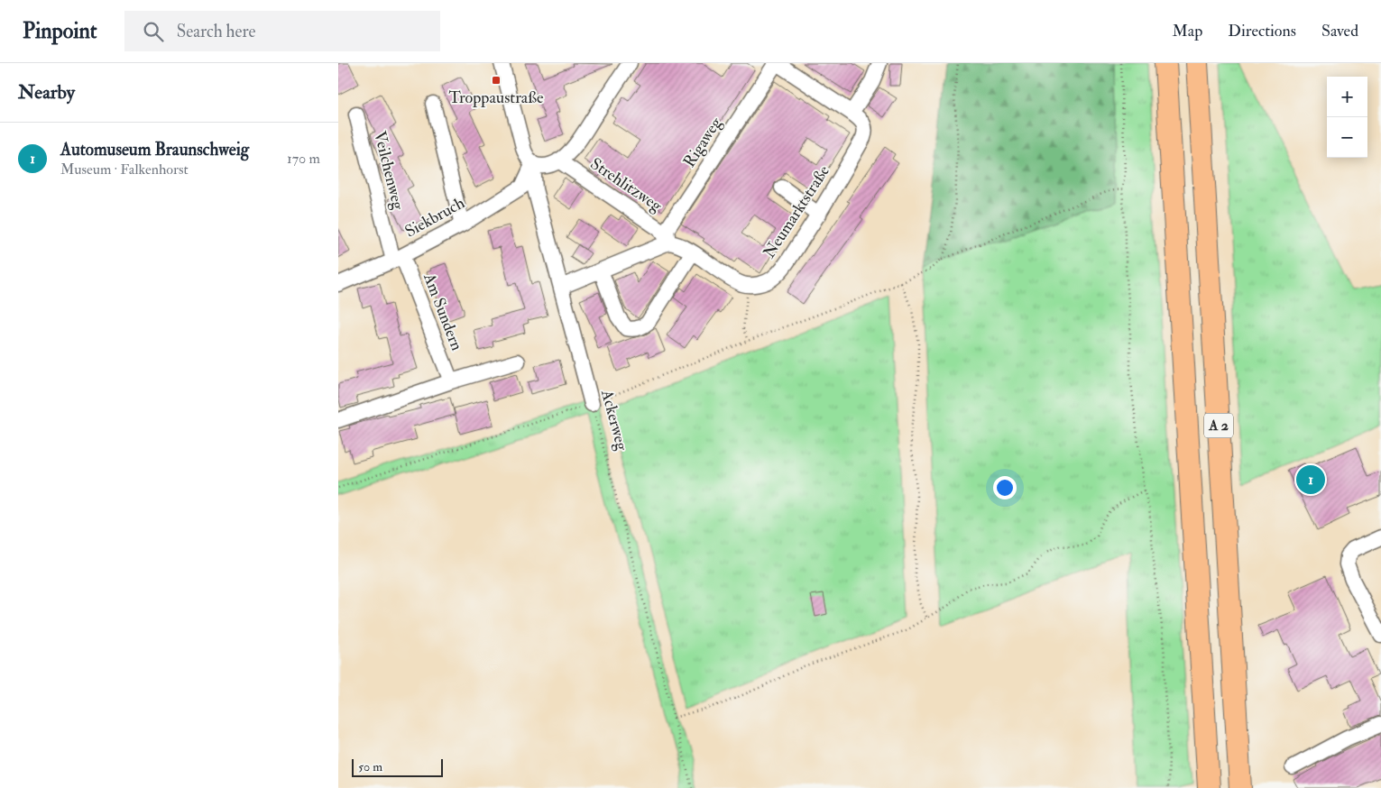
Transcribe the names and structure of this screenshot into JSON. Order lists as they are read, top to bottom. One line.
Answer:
{"streets":{"highway":["A 2"],"street":["Rigaweg","Veilchenweg","Strehlitzweg","Neumarktstraße","Siekbruch","Am Sundern","Ackerweg"]},"crossings":[["Rigaweg","Strehlitzweg"],["Rigaweg","Neumarktstraße"],["Veilchenweg","Siekbruch"],["Veilchenweg","Am Sundern"],["Siekbruch","Am Sundern"],["Siekbruch","Ackerweg"]],"places":{"transit":["Troppaustraße"]},"scale_bar":"50 m","page":{"header":"Pinpoint","search":"Search here","nav":["Map","Directions","Saved"],"heading":"Nearby","map_buttons":["+","−"],"list":[{"mark":"1","name":"Automuseum Braunschweig","note":"Museum · Falkenhorst","value":"170 m"}],"pins":"1","scale":"50 m"}}
